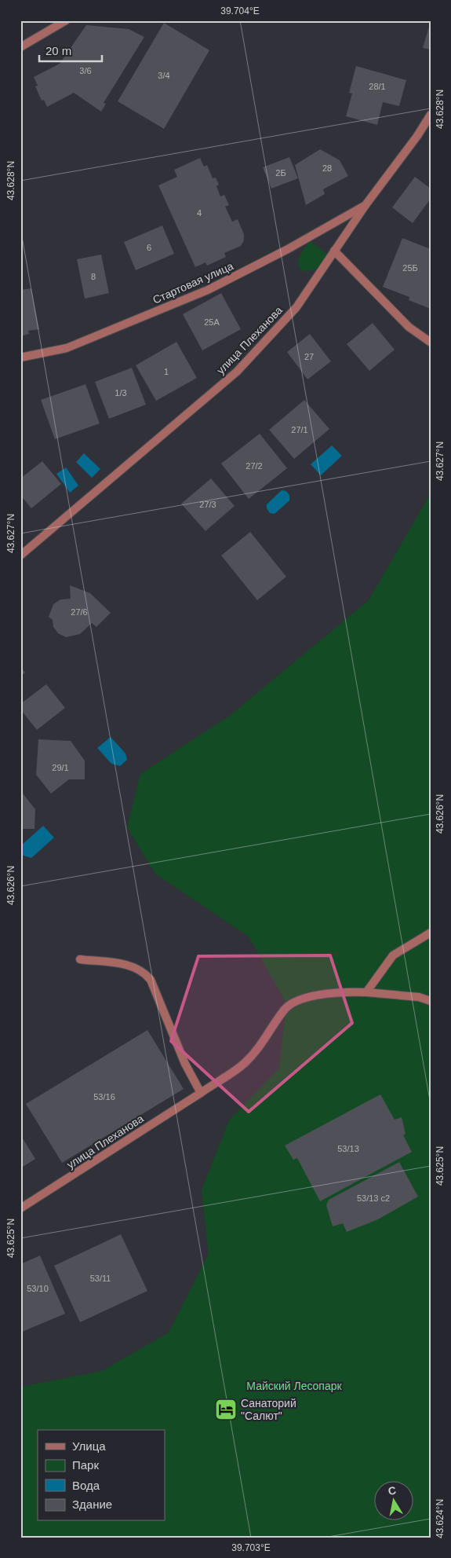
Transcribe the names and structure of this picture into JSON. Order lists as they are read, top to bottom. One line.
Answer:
{"streets":{"street":["Стартовая улица","улица Плеханова"]},"crossings":[["Стартовая улица","улица Плеханова"]],"parks":["Майский Лесопарк"],"places":{"hotel":["Санаторий \"Салют\""]},"house_numbers":["3/6","3/4","28/1","28","2Б","4","6","25Б","8","25А","27","1","1/3","27/1","27/2","27/3","27/6","29/1","53/16","53/13","53/13 с2","53/11","53/10"],"legend":["Улица","Парк","Вода","Здание"],"scale_bar":"20 m","north":"top","coordinates":["39.704°E","43.628°N","43.627°N","43.626°N","43.625°N","43.624°N","39.703°E"]}
